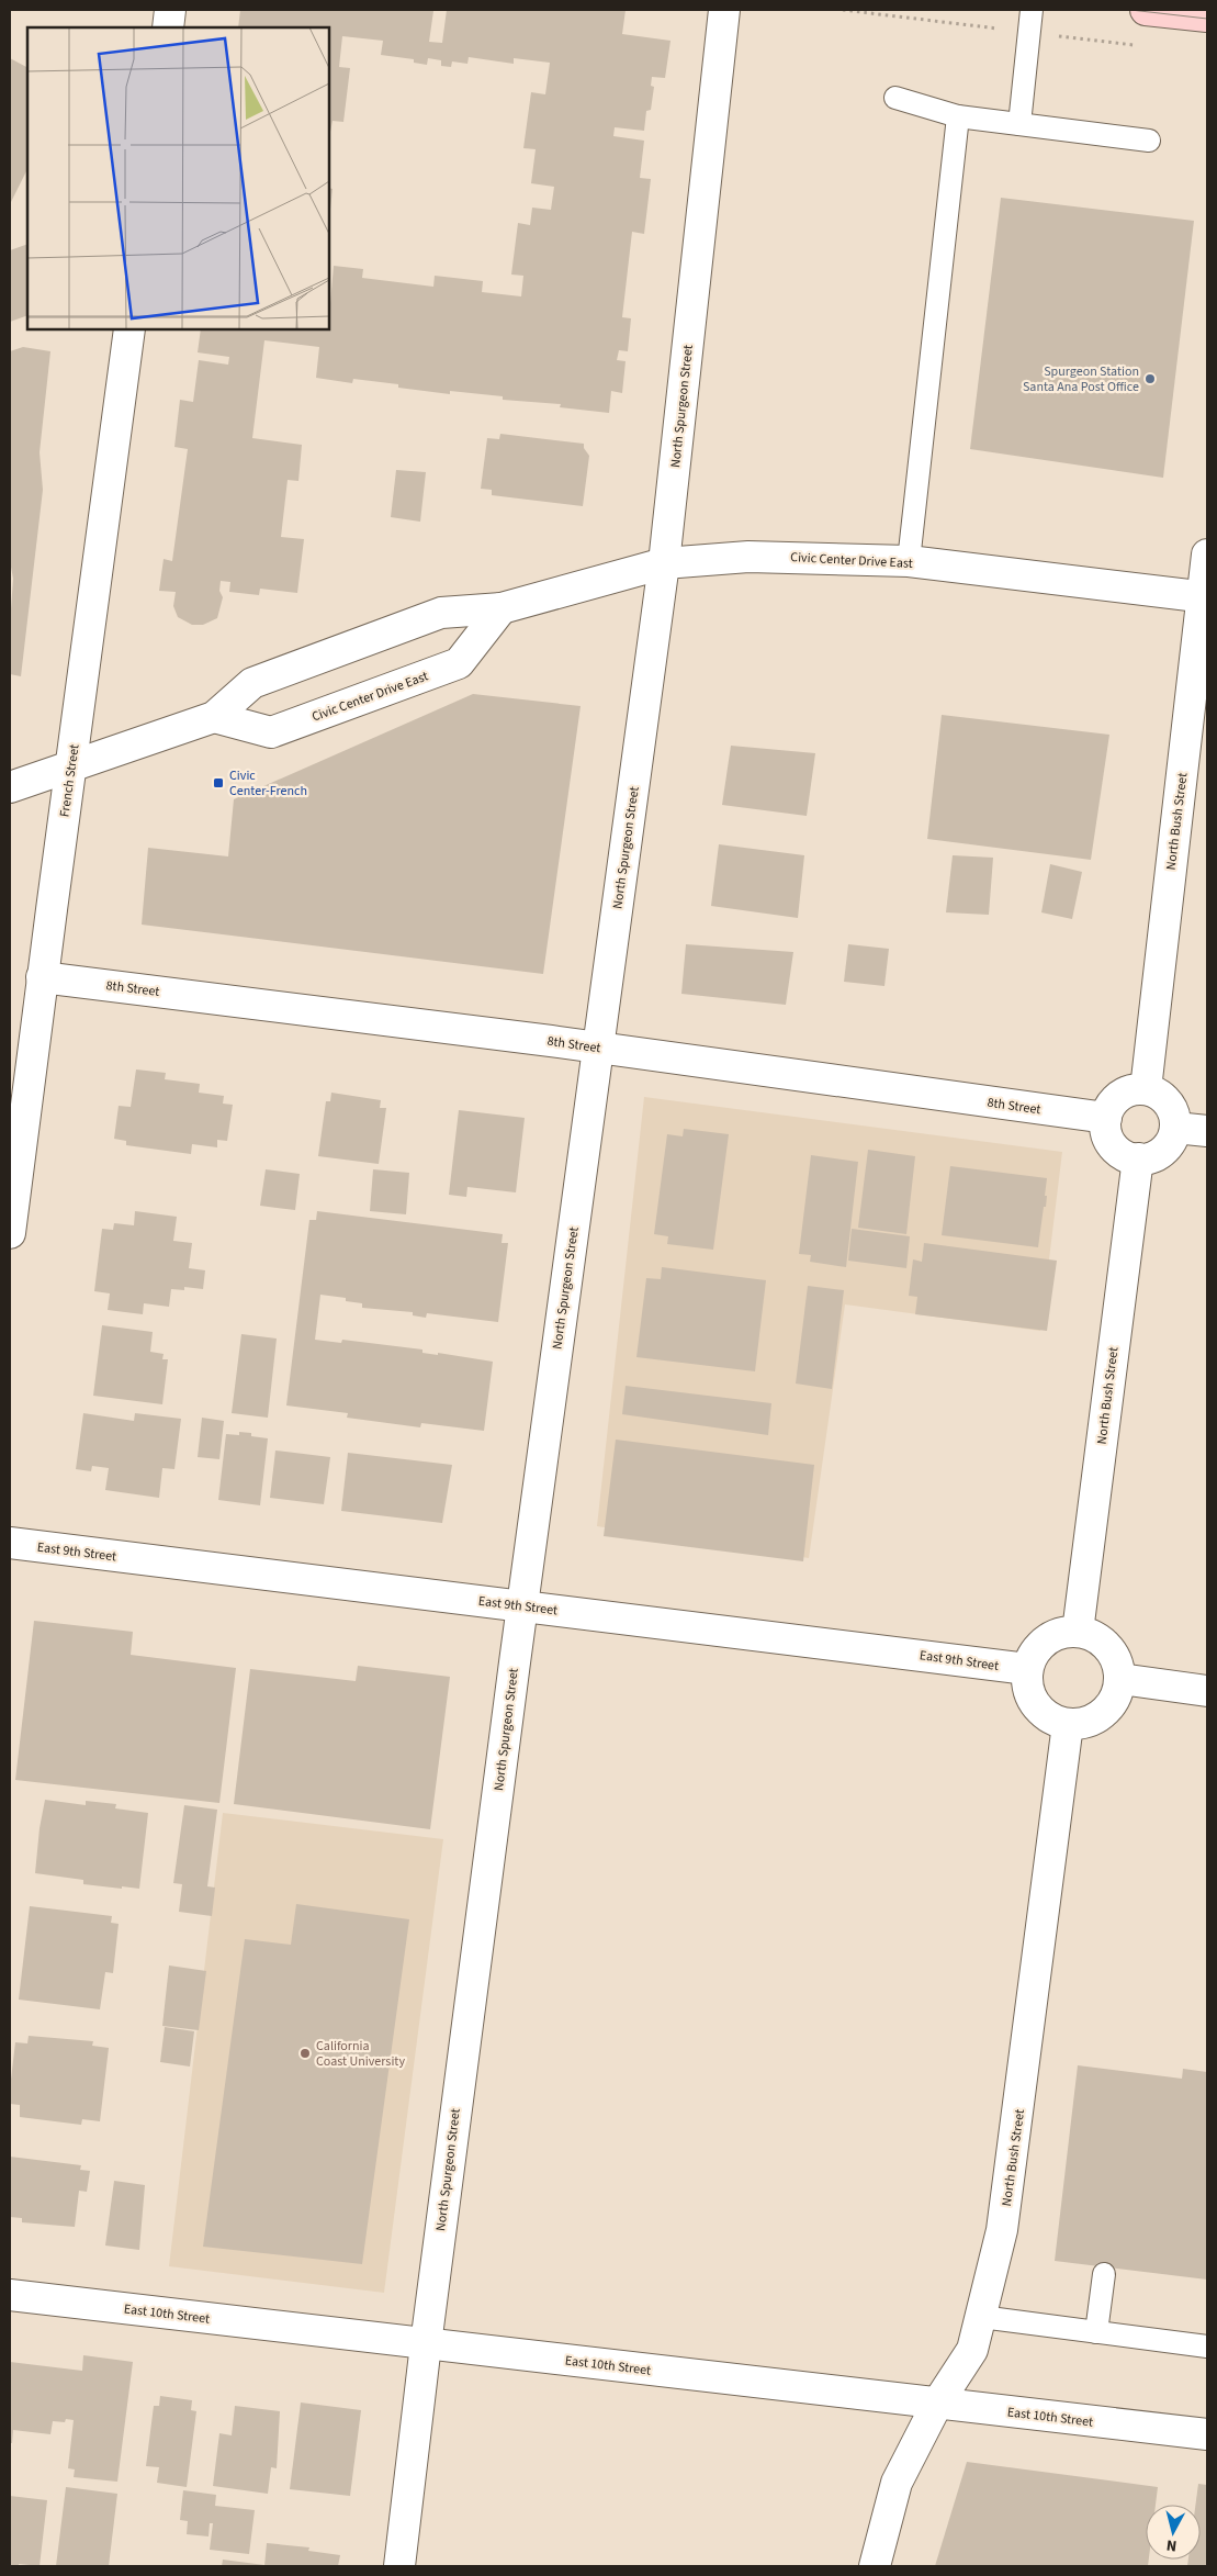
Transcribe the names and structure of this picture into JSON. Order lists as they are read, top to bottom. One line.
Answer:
{"streets":{"street":["North Spurgeon Street","Civic Center Drive East","French Street","North Bush Street","8th Street","East 9th Street","East 10th Street"]},"crossings":[["North Spurgeon Street","Civic Center Drive East"],["North Spurgeon Street","8th Street"],["North Spurgeon Street","East 9th Street"],["North Spurgeon Street","East 10th Street"],["Civic Center Drive East","French Street"],["Civic Center Drive East","North Bush Street"],["French Street","8th Street"],["North Bush Street","8th Street"],["North Bush Street","East 9th Street"],["North Bush Street","East 10th Street"]],"places":{"other":["Spurgeon Station Santa Ana Post Office","California Coast University"],"transit":["Civic Center-French"]},"north":"bottom"}
